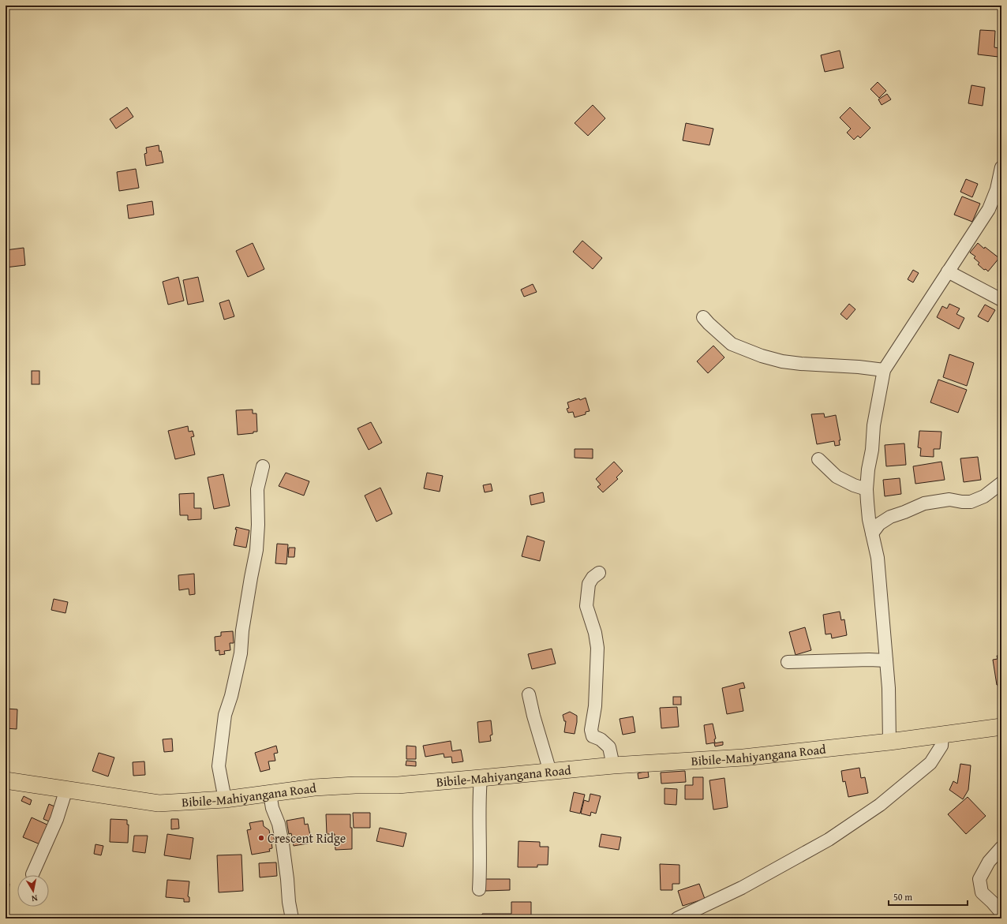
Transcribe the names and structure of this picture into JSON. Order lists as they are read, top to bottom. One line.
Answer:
{"streets":{"main road":["Bibile-Mahiyangana Road"]},"places":["Crescent Ridge"],"scale_bar":"50 m","north":"bottom"}
